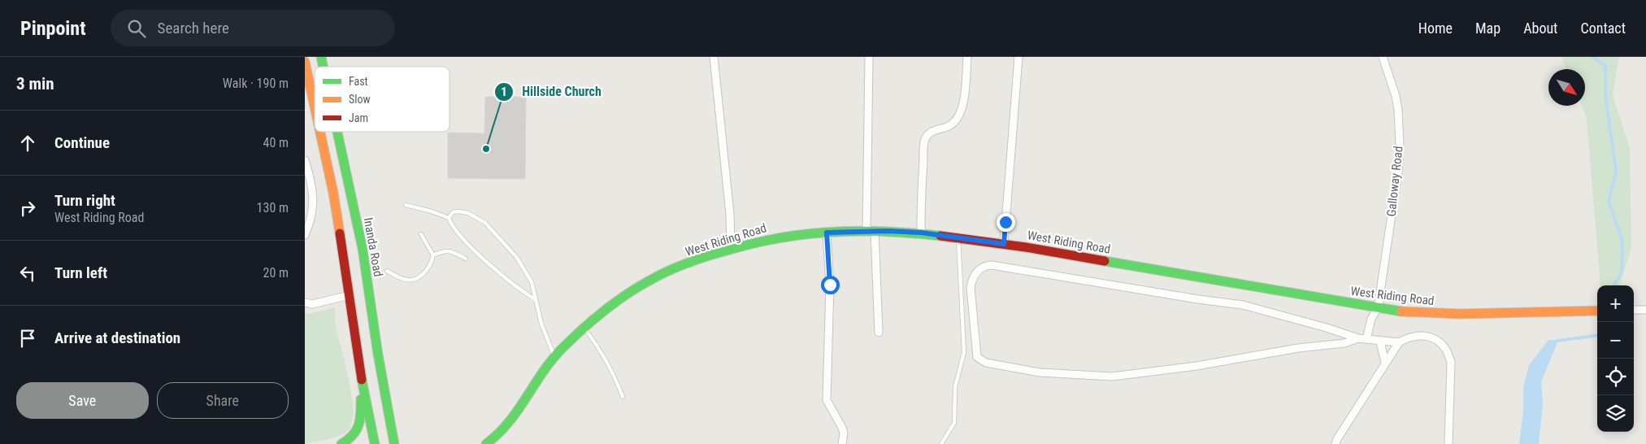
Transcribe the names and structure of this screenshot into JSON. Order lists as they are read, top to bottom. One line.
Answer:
{"streets":{"street":["Galloway Road","West Riding Road","Inanda Road"]},"crossings":[["Galloway Road","West Riding Road"]],"places":["Hillside Church"],"legend":["Fast","Slow","Jam"],"north":"bottom right","page":{"header":"Pinpoint","search":"Search here","nav":["Home","Map","About","Contact"],"heading":["3 min","Walk · 190 m"],"list":[["Continue","40 m"],["Turn right","West Riding Road","130 m"],["Turn left","20 m"],"Arrive at destination"],"map_buttons":["+","−"],"buttons":["Save","Share"]}}
